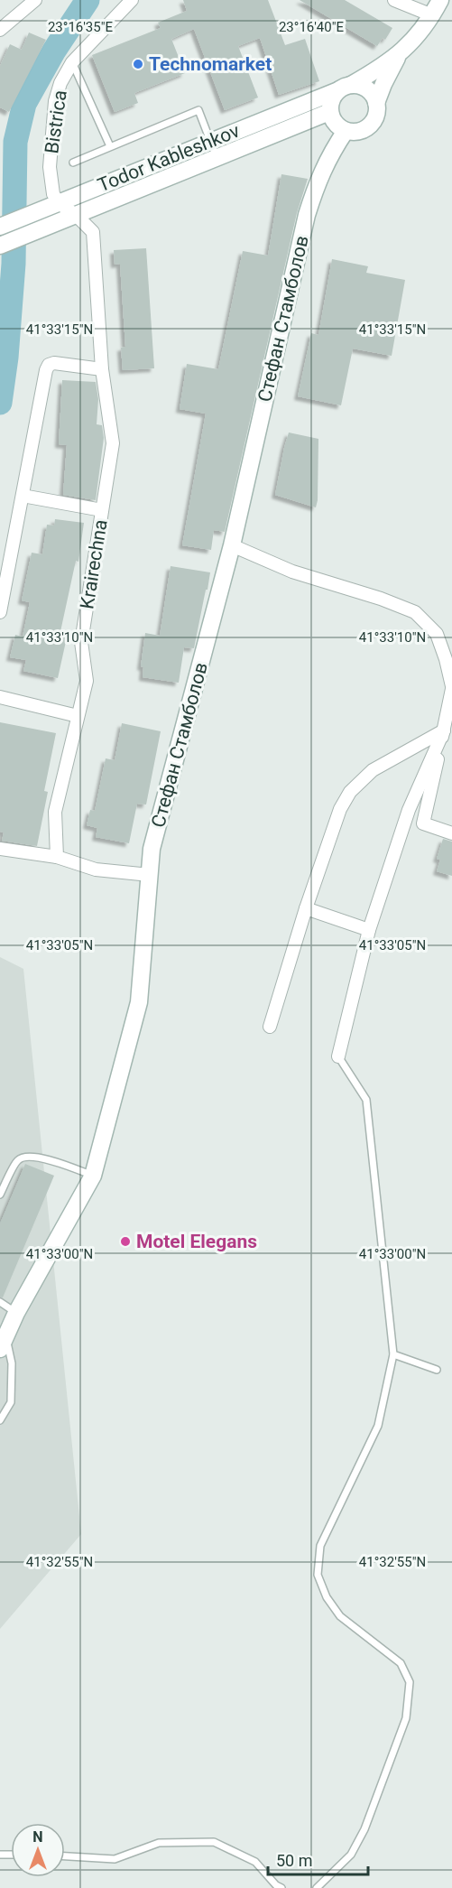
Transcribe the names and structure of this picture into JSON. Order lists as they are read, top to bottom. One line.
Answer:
{"streets":{"street":["Bistrica","Todor Kableshkov","Стефан Стамболов","Krairechna"]},"crossings":[["Bistrica","Todor Kableshkov"],["Bistrica","Krairechna"],["Todor Kableshkov","Стефан Стамболов"],["Todor Kableshkov","Krairechna"]],"places":["Technomarket","Motel Elegans"],"scale_bar":"50 m","north":"top","coordinates":["23°16'35\"E","23°16'40\"E","41°33'15\"N","41°33'10\"N","41°33'05\"N","41°33'00\"N","41°32'55\"N"]}
